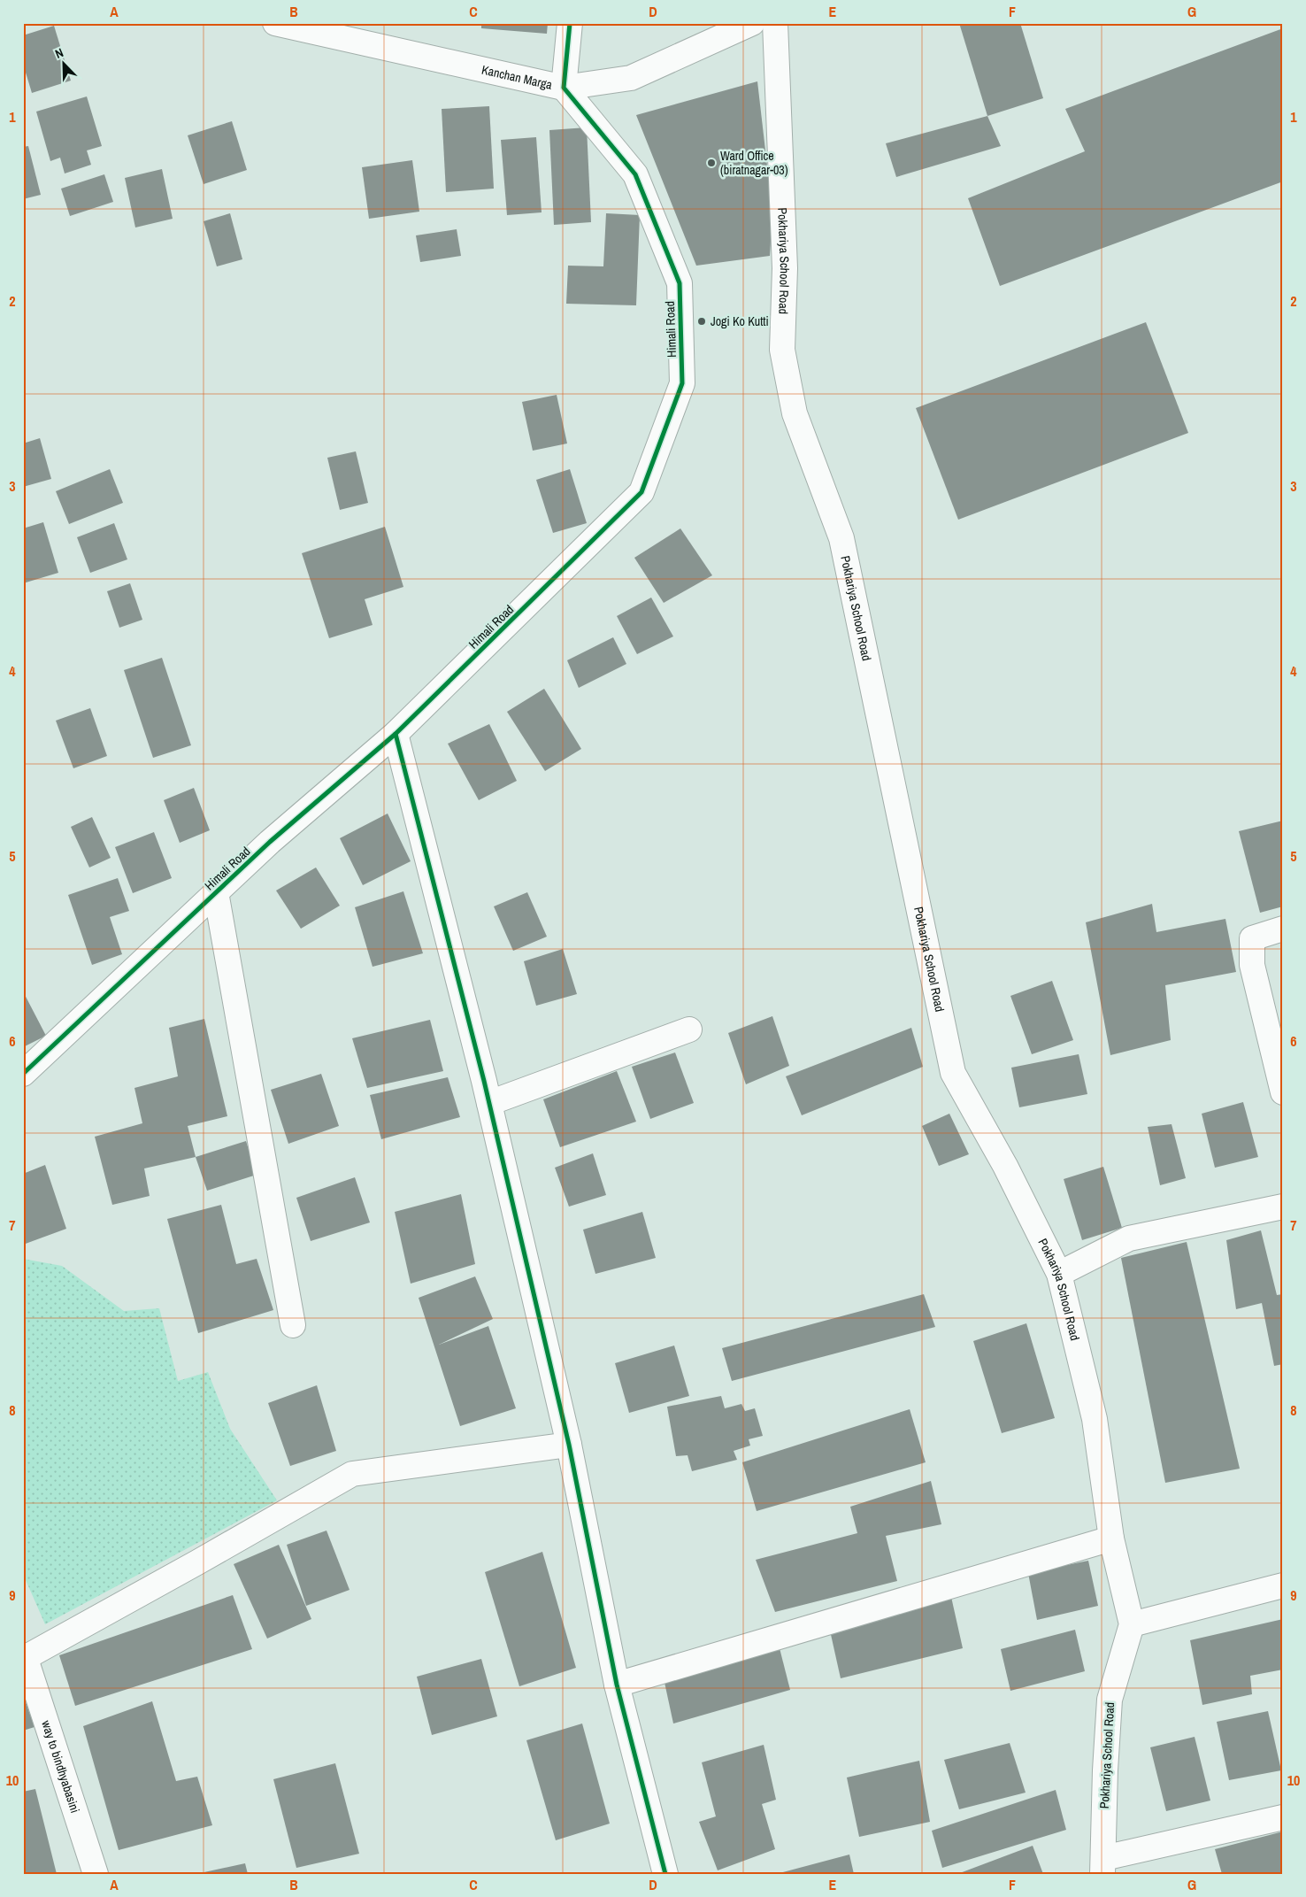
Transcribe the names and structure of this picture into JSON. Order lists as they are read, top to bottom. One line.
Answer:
{"streets":{"street":["Kanchan Marga","Pokhariya School Road","Himali Road","way to bindhyabasini"]},"crossings":[["Kanchan Marga","Himali Road"]],"places":["Ward Office (biratnagar-03)","Jogi Ko Kutti"],"north":"top left","grid":{"columns":["A","B","C","D","E","F","G"],"rows":["1","2","3","4","5","6","7","8","9","10"]}}
